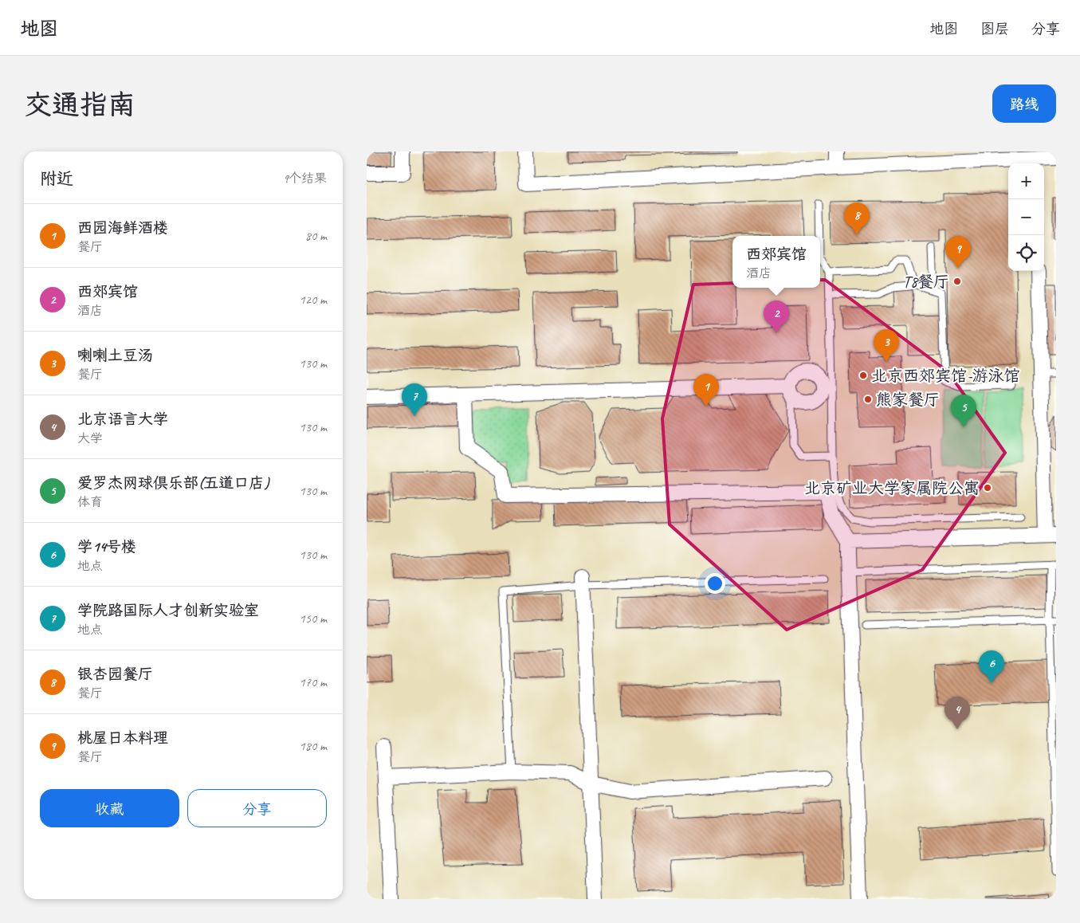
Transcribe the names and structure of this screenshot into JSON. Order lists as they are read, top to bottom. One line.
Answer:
{"places":["T8餐厅","北京西郊宾馆-游泳馆","熊家餐厅","北京矿业大学家属院公寓"],"page":{"header":"地图","nav":["地图","图层","分享"],"buttons":["路线",["收藏","分享"]],"title":"交通指南","heading":["附近","9个结果"],"map_buttons":["+","−"],"pins":["8","9","2","3","1","7","5","6","4"],"list":[{"mark":"1","name":"西园海鲜酒楼","note":"餐厅","value":"80 m"},{"mark":"2","name":"西郊宾馆","note":"酒店","value":"120 m"},{"mark":"3","name":"喇喇土豆汤","note":"餐厅","value":"130 m"},{"mark":"4","name":"北京语言大学","note":"大学","value":"130 m"},{"mark":"5","name":"爱罗杰网球俱乐部(五道口店)","note":"体育","value":"130 m"},{"mark":"6","name":"学14号楼","note":"地点","value":"130 m"},{"mark":"7","name":"学院路国际人才创新实验室","note":"地点","value":"150 m"},{"mark":"8","name":"银杏园餐厅","note":"餐厅","value":"170 m"},{"mark":"9","name":"桃屋日本料理","note":"餐厅","value":"180 m"}],"popup":["西郊宾馆","酒店"]}}
